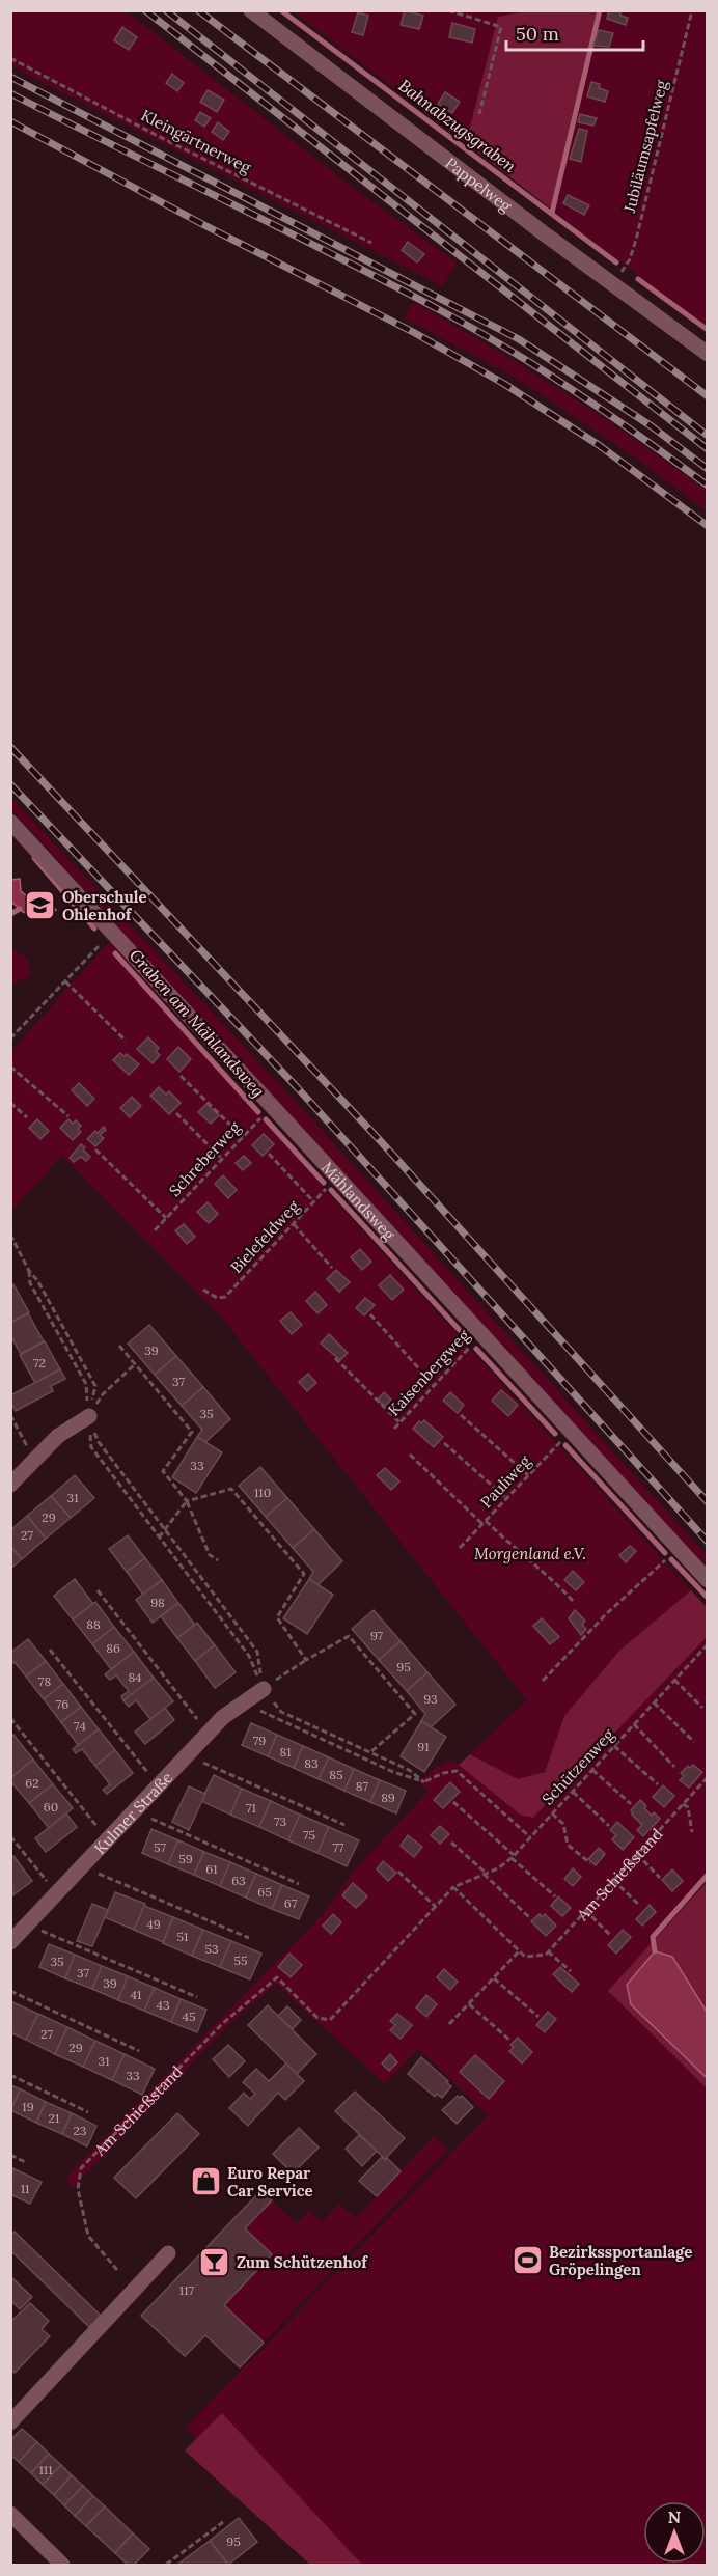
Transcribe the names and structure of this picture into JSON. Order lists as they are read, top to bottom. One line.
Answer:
{"streets":{"street":["Pappelweg","Mählandsweg","Kulmer Straße"],"path":["Kleingärtnerweg","Jubiläumsapfelweg","Schreberweg","Bielefeldweg","Kaisenbergweg","Pauliweg","Schützenweg","Am Schießstand"]},"crossings":[["Jubiläumsapfelweg","Pappelweg"],["Schreberweg","Mählandsweg"],["Mählandsweg","Bielefeldweg"],["Mählandsweg","Kaisenbergweg"],["Mählandsweg","Pauliweg"],["Schützenweg","Am Schießstand"]],"water":["Bahnabzugsgraben","Graben am Mählandsweg"],"parks":["Morgenland e.V."],"places":{"school or university":["Oberschule Ohlenhof"],"shop":["Euro Repar Car Service"],"sports":["Bezirkssportanlage Gröpelingen"],"bar":["Zum Schützenhof"]},"house_numbers":["39","72","37","35","33","110","31","29","27","98","88","97","86","95","84","78","93","76","74","79","91","81","83","85","62","87","89","60","71","73","75","57","77","59","61","63","65","67","49","51","53","55","35","37","39","41","43","45","27","29","31","33","19","21","23","11","117","111","95"],"scale_bar":"50 m","north":"top"}
